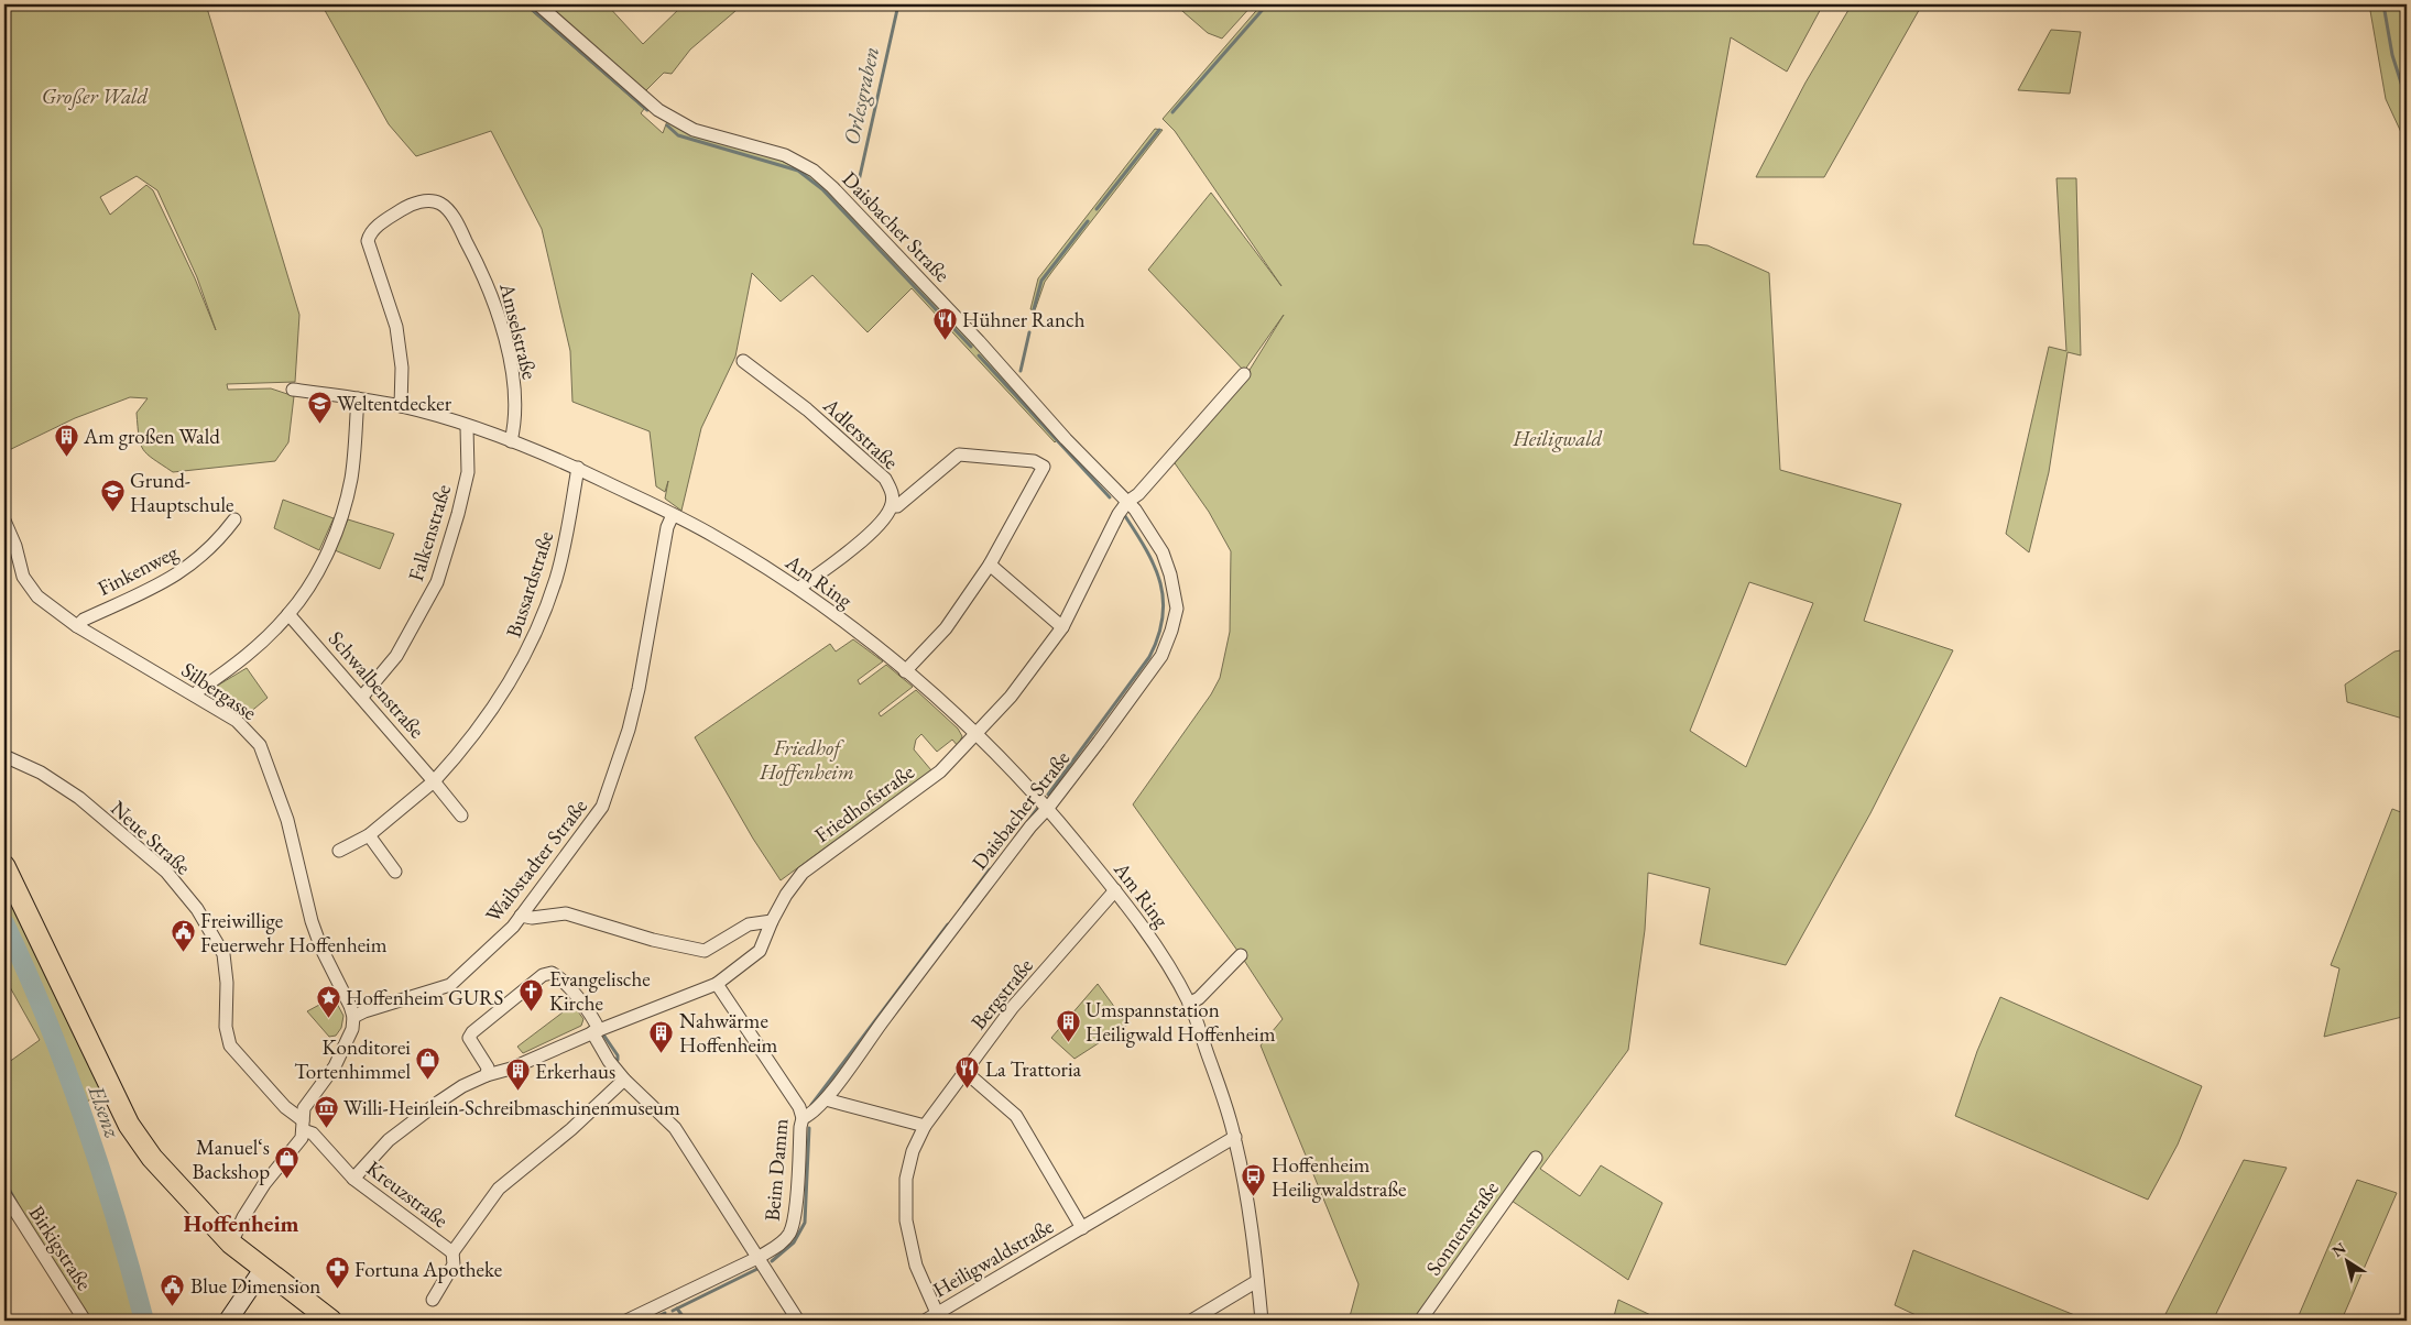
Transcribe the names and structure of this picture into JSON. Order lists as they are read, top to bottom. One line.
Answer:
{"streets":{"street":["Daisbacher Straße","Amselstraße","Adlerstraße","Falkenstraße","Finkenweg","Am Ring","Bussardstraße","Schwalbenstraße","Silbergasse","Friedhofstraße","Neue Straße","Waibstadter Straße","Bergstraße","Beim Damm","Kreuzstraße","Sonnenstraße","Birkigstraße","Heiligwaldstraße"]},"crossings":[["Daisbacher Straße","Am Ring"],["Daisbacher Straße","Friedhofstraße"],["Daisbacher Straße","Beim Damm"],["Amselstraße","Am Ring"],["Falkenstraße","Am Ring"],["Falkenstraße","Schwalbenstraße"],["Finkenweg","Silbergasse"],["Am Ring","Bussardstraße"],["Am Ring","Friedhofstraße"],["Am Ring","Waibstadter Straße"],["Am Ring","Bergstraße"],["Am Ring","Heiligwaldstraße"],["Bussardstraße","Schwalbenstraße"],["Silbergasse","Waibstadter Straße"],["Friedhofstraße","Beim Damm"],["Friedhofstraße","Kreuzstraße"],["Neue Straße","Kreuzstraße"],["Bergstraße","Heiligwaldstraße"]],"districts":["Hoffenheim"],"water":["Orlesgraben","Elsenz"],"parks":["Großer Wald","Heiligwald","Friedhof Hoffenheim"],"places":{"restaurant":["Hühner Ranch","La Trattoria"],"school or university":["Weltentdecker","Grund- Hauptschule"],"building":["Am großen Wald","Umspannstation Heiligwald Hoffenheim","Nahwärme Hoffenheim","Erkerhaus"],"public building":["Freiwillige Feuerwehr Hoffenheim","Blue Dimension"],"church":["Evangelische Kirche"],"place":["Hoffenheim GURS"],"shop":["Konditorei Tortenhimmel","Manuel‘s Backshop"],"museum":["Willi-Heinlein-Schreibmaschinenmuseum"],"bus stop":["Hoffenheim Heiligwaldstraße"],"pharmacy":["Fortuna Apotheke"]},"north":"top left"}
